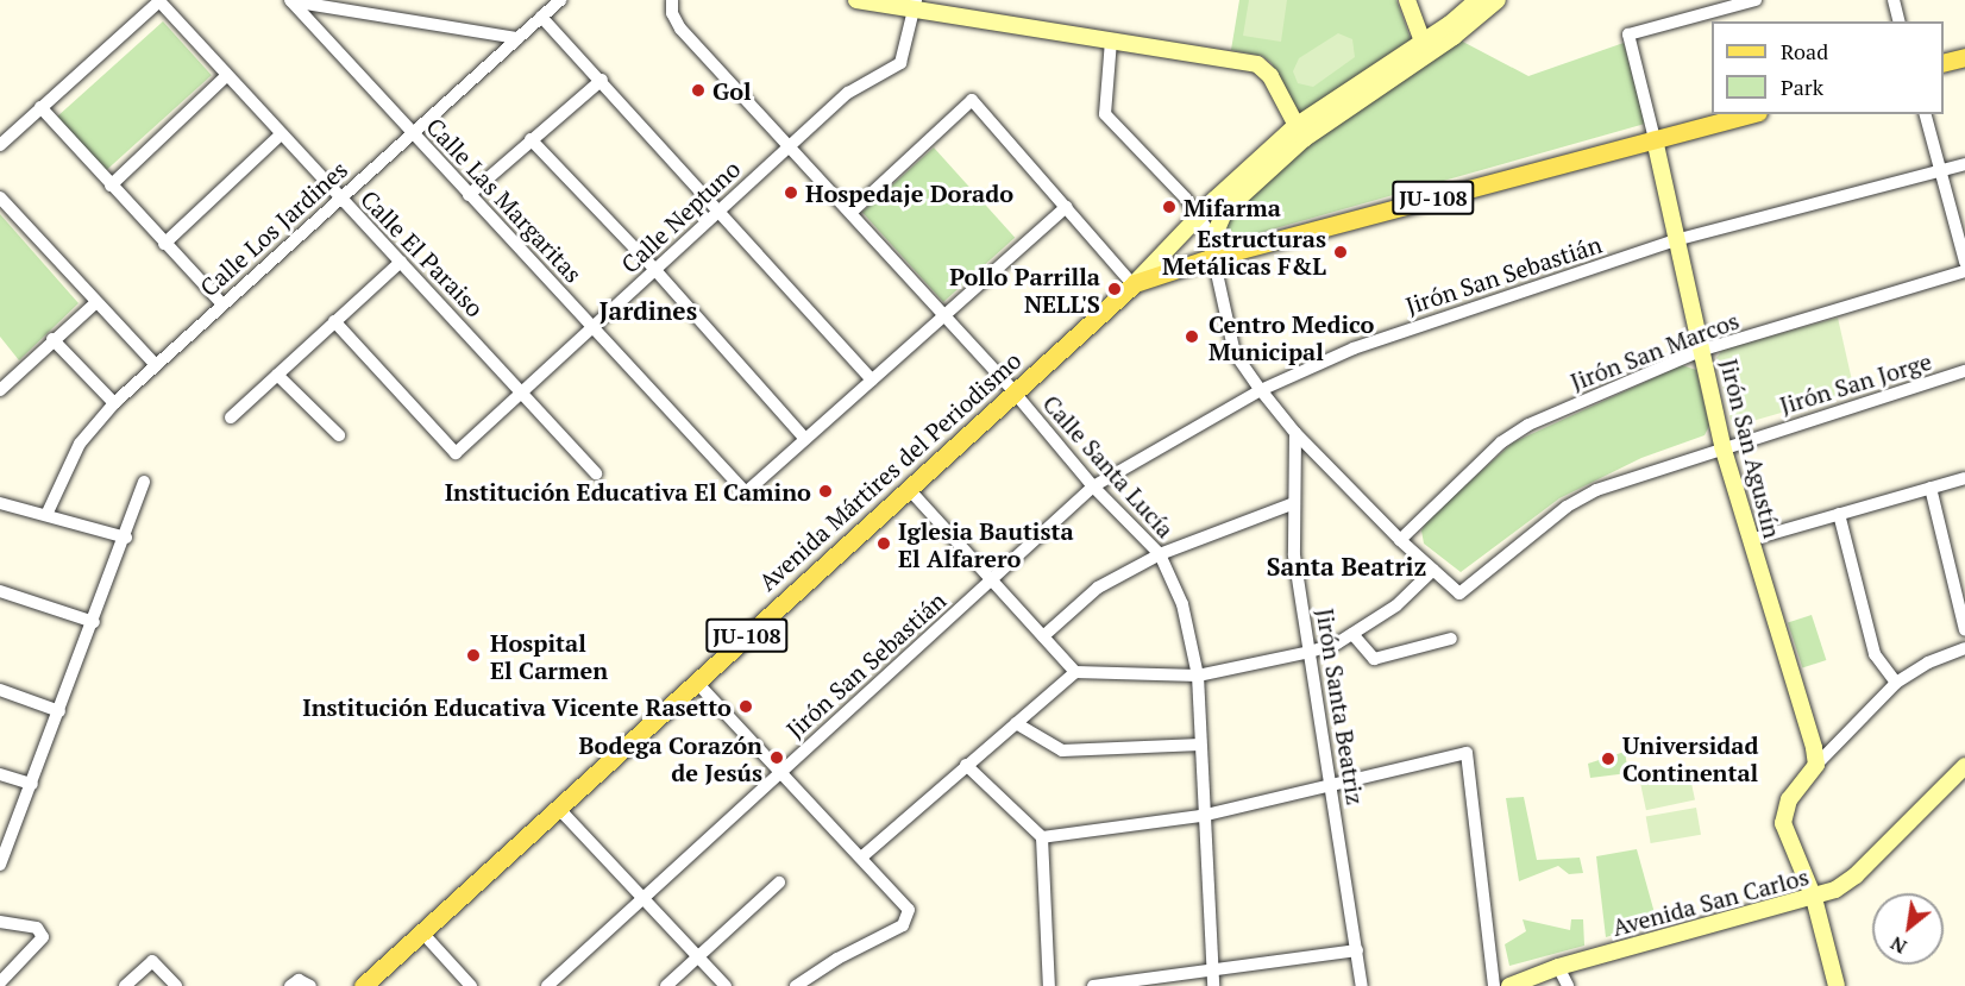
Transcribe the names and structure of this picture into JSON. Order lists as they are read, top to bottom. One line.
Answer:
{"streets":{"main road":["JU-108","Avenida Mártires del Periodismo"],"street":["Calle Las Margaritas","Calle Neptuno","Calle Los Jardines","Calle El Paraiso","Jirón San Sebastián","Jirón San Marcos","Jirón San Jorge","Jirón San Agustín","Calle Santa Lucía","Jirón Santa Beatriz","Avenida San Carlos"]},"crossings":[["Calle Las Margaritas","Calle Neptuno"],["Calle Las Margaritas","Calle Los Jardines"],["Calle Neptuno","Calle El Paraiso"],["Calle Neptuno","Calle Santa Lucía"],["Calle Los Jardines","Calle El Paraiso"],["Jirón San Sebastián","Jirón San Agustín"],["Jirón San Sebastián","Calle Santa Lucía"],["Jirón San Marcos","Jirón San Agustín"],["Jirón San Jorge","Jirón San Agustín"],["Jirón San Agustín","Avenida Mártires del Periodismo"],["Calle Santa Lucía","Avenida Mártires del Periodismo"]],"districts":["Jardines","Santa Beatriz"],"places":["Gol","Hospedaje Dorado","Mifarma","Estructuras Metálicas F&L","Pollo Parrilla NELL'S","Centro Medico Municipal","Institución Educativa El Camino","Iglesia Bautista El Alfarero","Hospital El Carmen","Institución Educativa Vicente Rasetto","Bodega Corazón de Jesús","Universidad Continental"],"legend":["Road","Park"],"north":"bottom left"}
